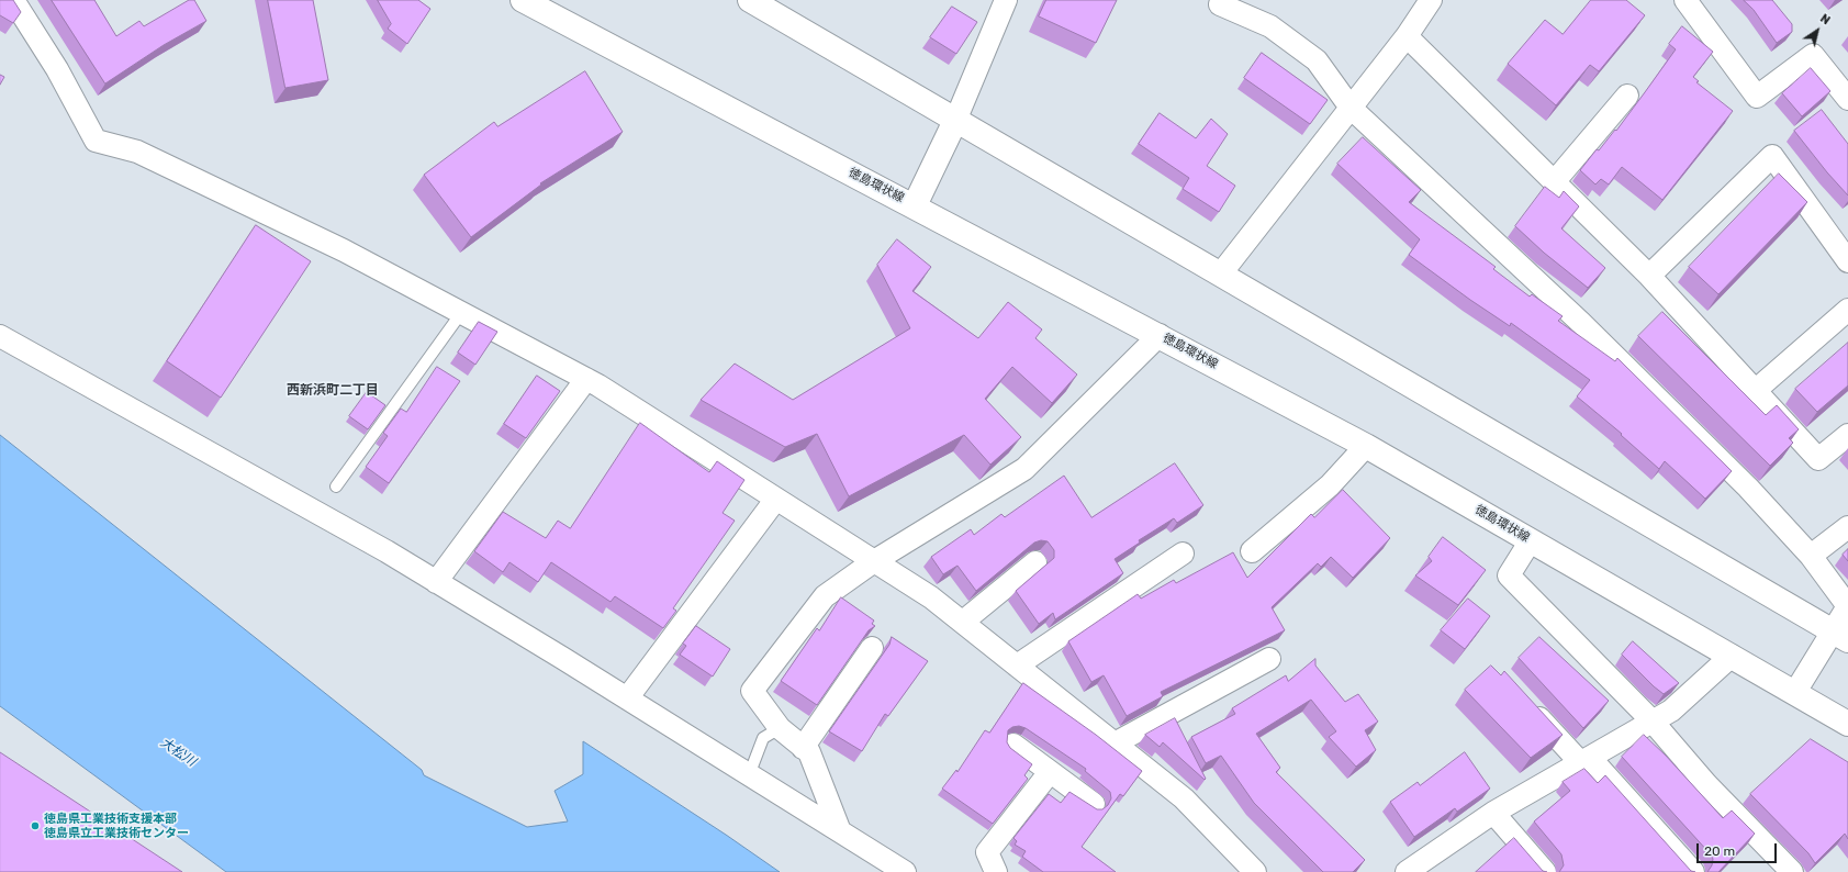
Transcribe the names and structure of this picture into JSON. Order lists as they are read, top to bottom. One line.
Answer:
{"streets":{"main road":["徳島環状線"]},"districts":["西新浜町二丁目"],"water":["大松川"],"places":["徳島県工業技術支援本部 徳島県立工業技術センター"],"scale_bar":"20 m","north":"top right"}
